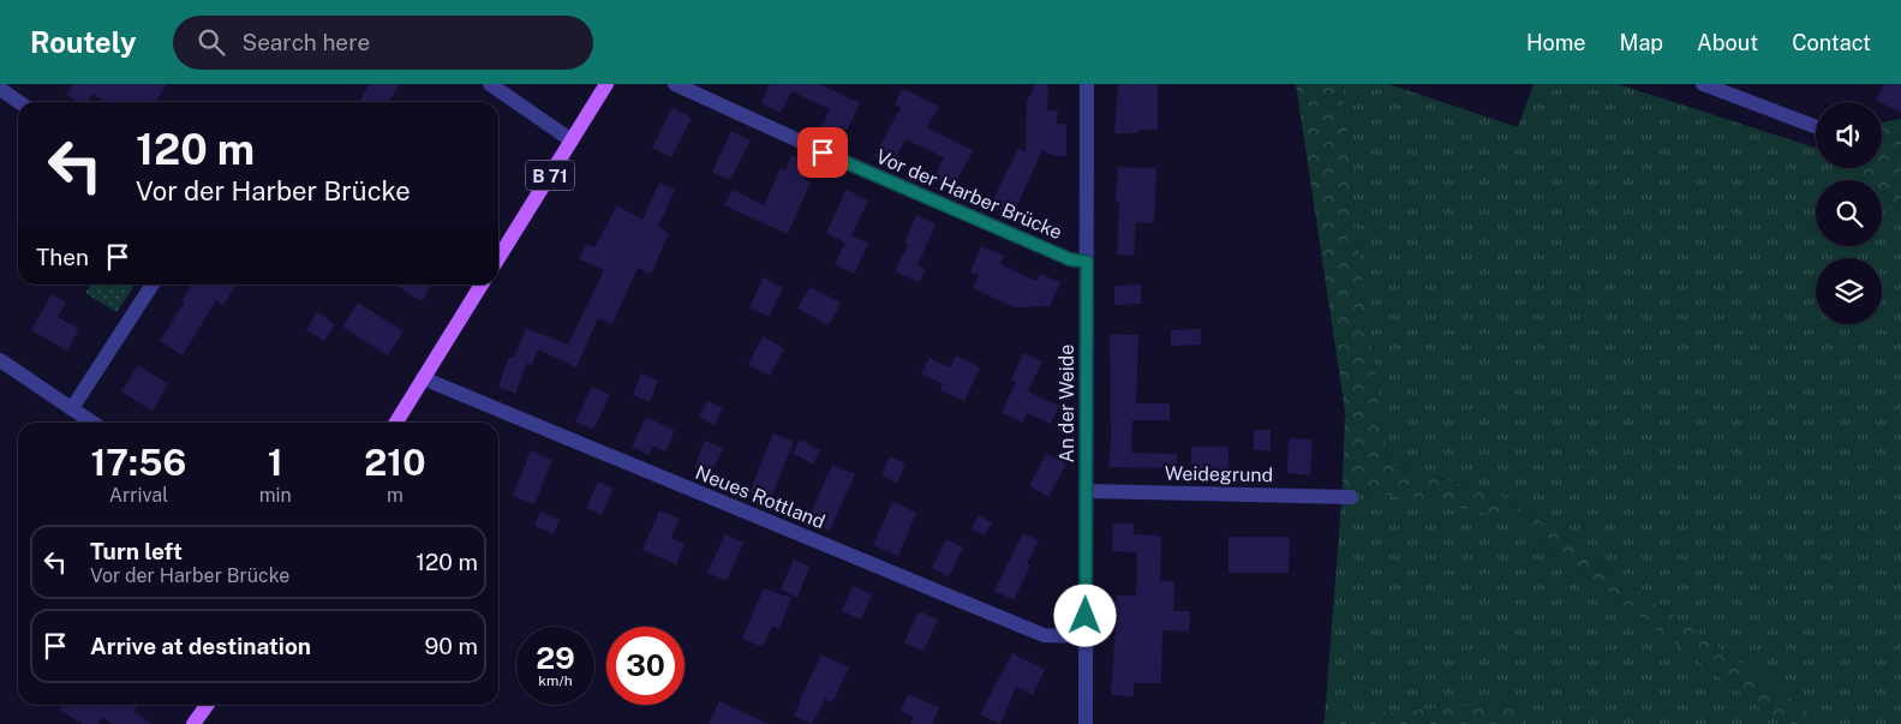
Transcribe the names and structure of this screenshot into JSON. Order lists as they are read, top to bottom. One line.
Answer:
{"streets":{"main road":["B 71"],"street":["Vor der Harber Brücke","An der Weide","Weidegrund","Neues Rottland"]},"crossings":[["Vor der Harber Brücke","An der Weide"],["An der Weide","Weidegrund"],["An der Weide","Neues Rottland"]],"page":{"header":"Routely","search":"Search here","nav":["Home","Map","About","Contact"],"turn":["120 m","Vor der Harber Brücke"],"then":"Then","eta":["17:56","Arrival","1","min","210","m"],"list":[{"name":"Turn left","note":"Vor der Harber Brücke","value":"120 m"},{"name":"Arrive at destination","value":"90 m"}],"speed":"29 km/h","limit":"30"}}
